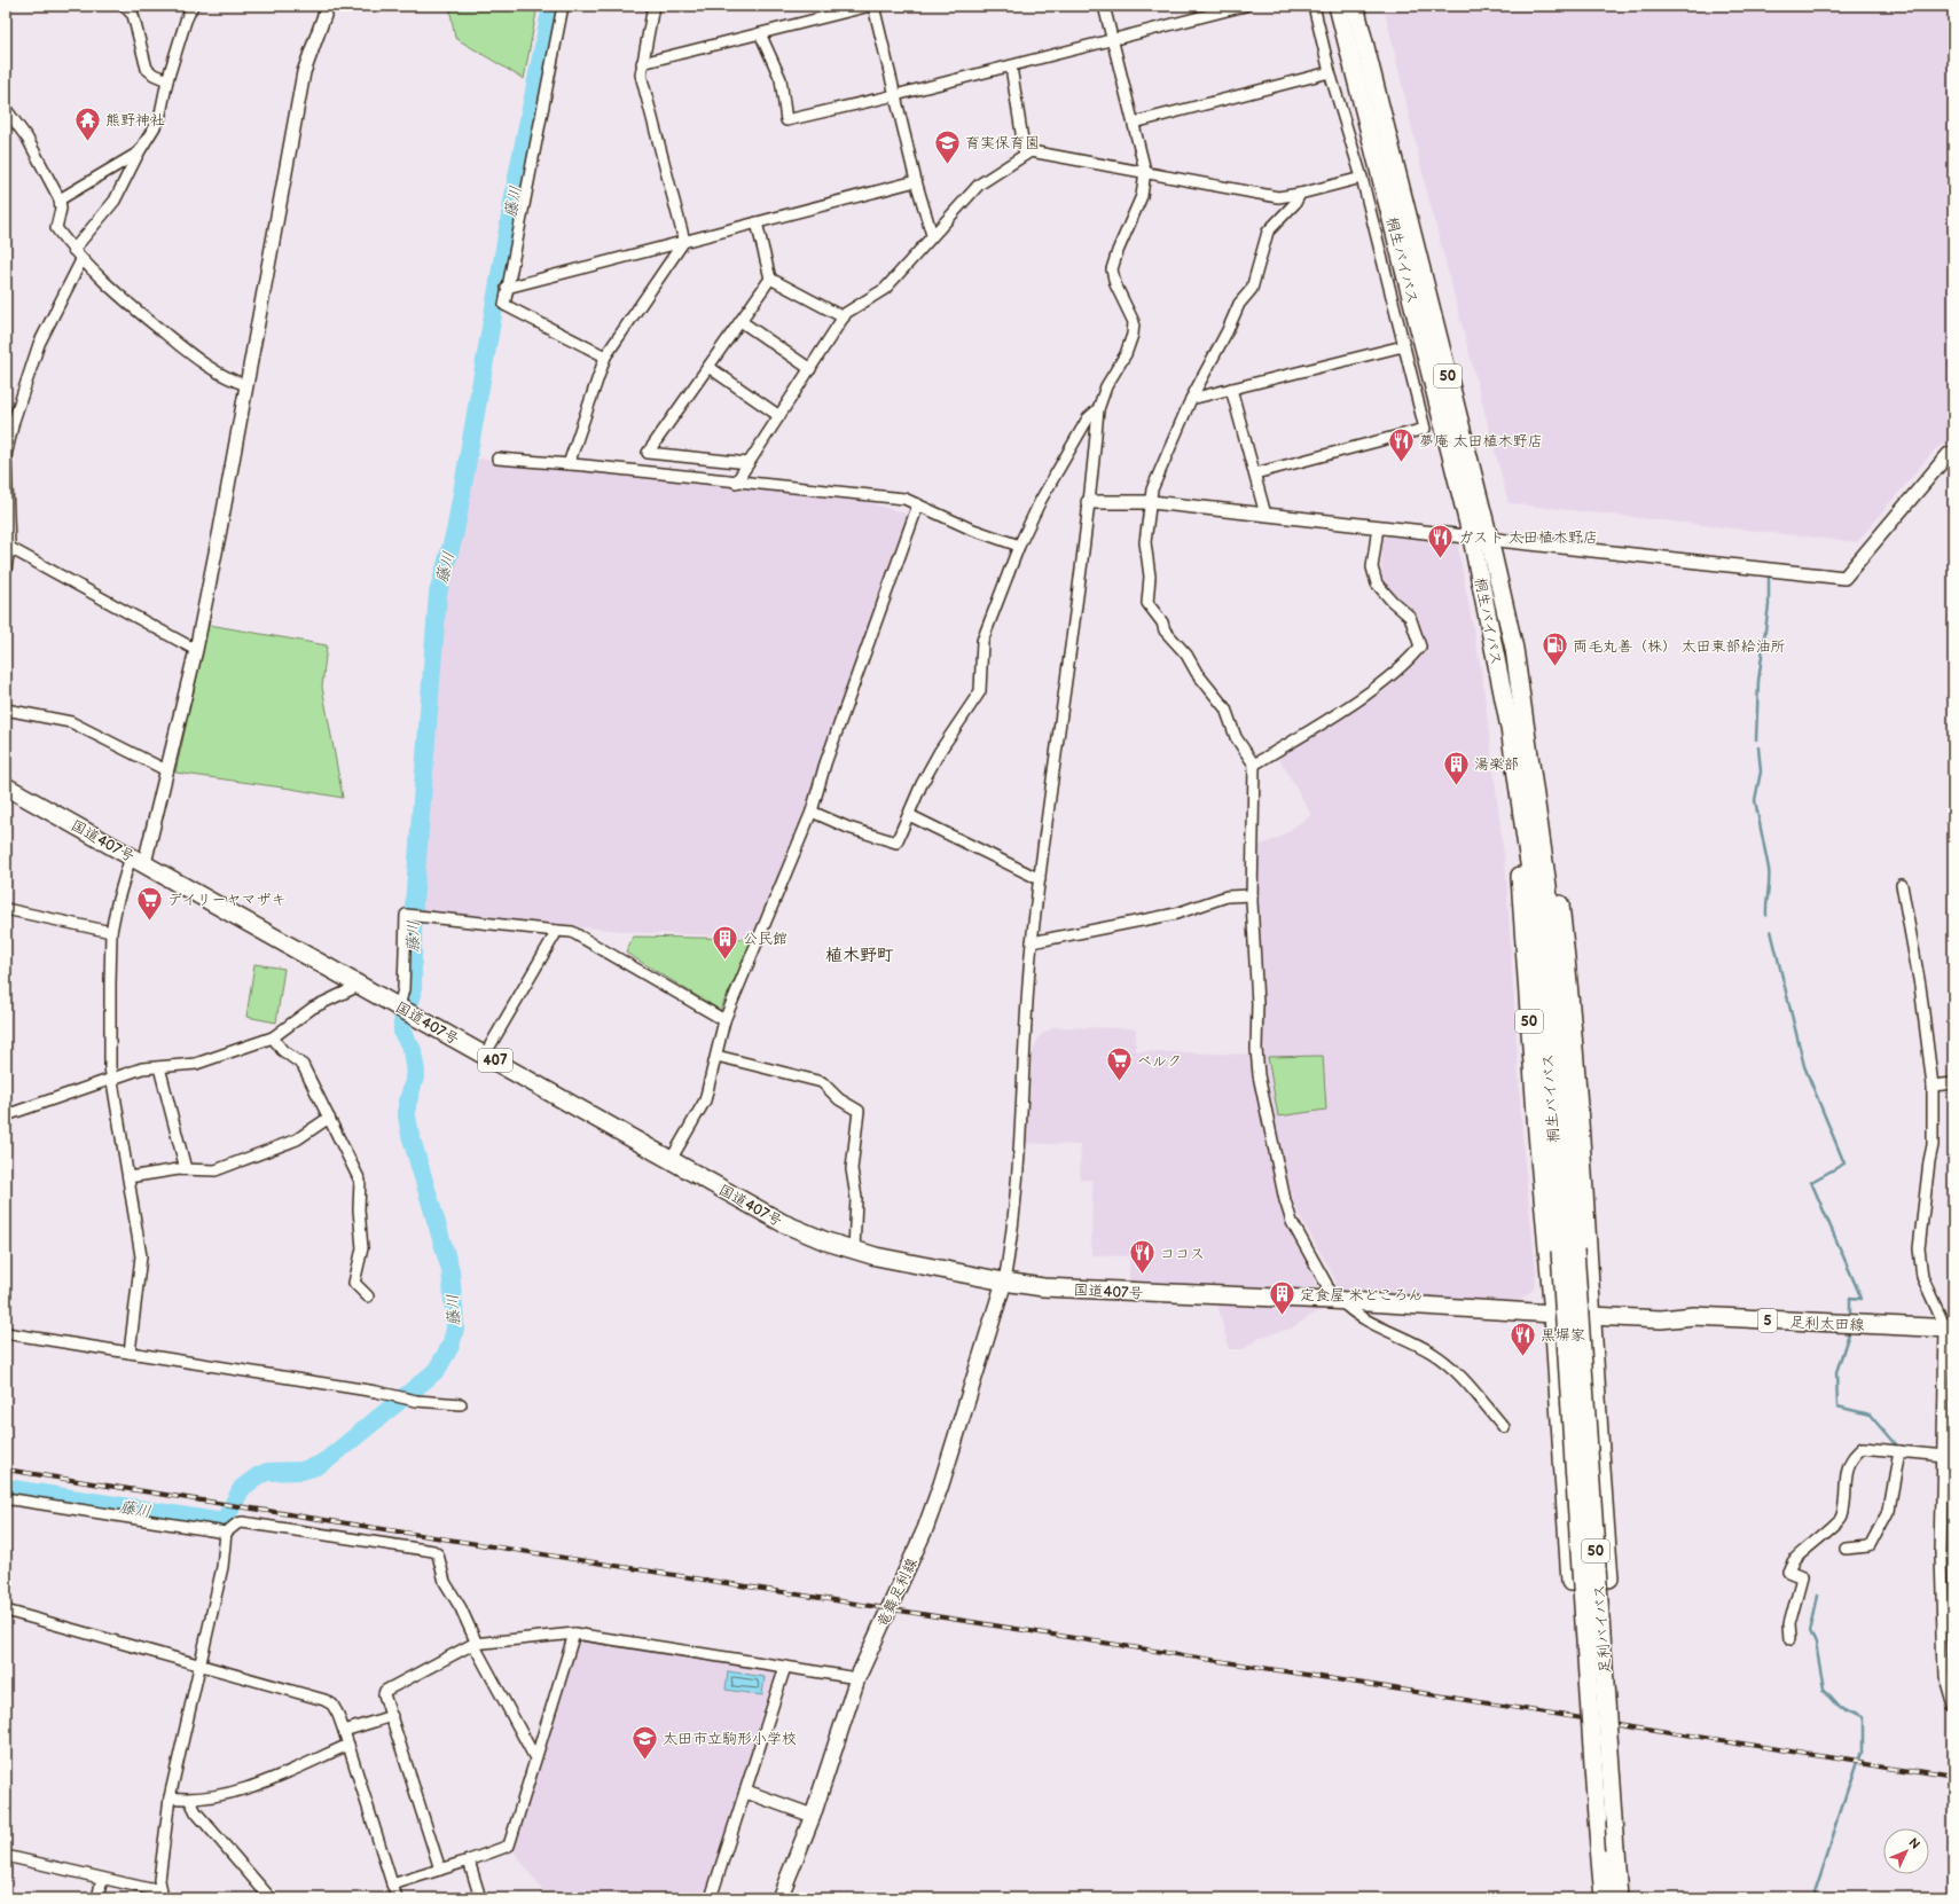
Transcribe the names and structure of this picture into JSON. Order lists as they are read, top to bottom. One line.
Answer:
{"streets":{"main road":["桐生バイパス","50","国道407号","407","5","足利太田線","竜舞足利線","足利バイパス"]},"crossings":[["桐生バイパス","50"],["桐生バイパス","足利バイパス"],["50","国道407号"],["50","足利太田線"],["50","足利バイパス"],["国道407号","足利太田線"],["国道407号","竜舞足利線"]],"districts":["植木野町"],"water":["藤川"],"places":{"temple":["熊野神社"],"school or university":["育実保育園","太田市立駒形小学校"],"restaurant":["夢庵 太田植木野店","ガスト 太田植木野店","ココス","黒塀家"],"fuel station":["両毛丸善（株） 太田東部給油所"],"building":["湯楽部","公民館","定食屋 米どころん"],"supermarket":["デイリーヤマザキ","ベルク"]},"north":"top right"}
